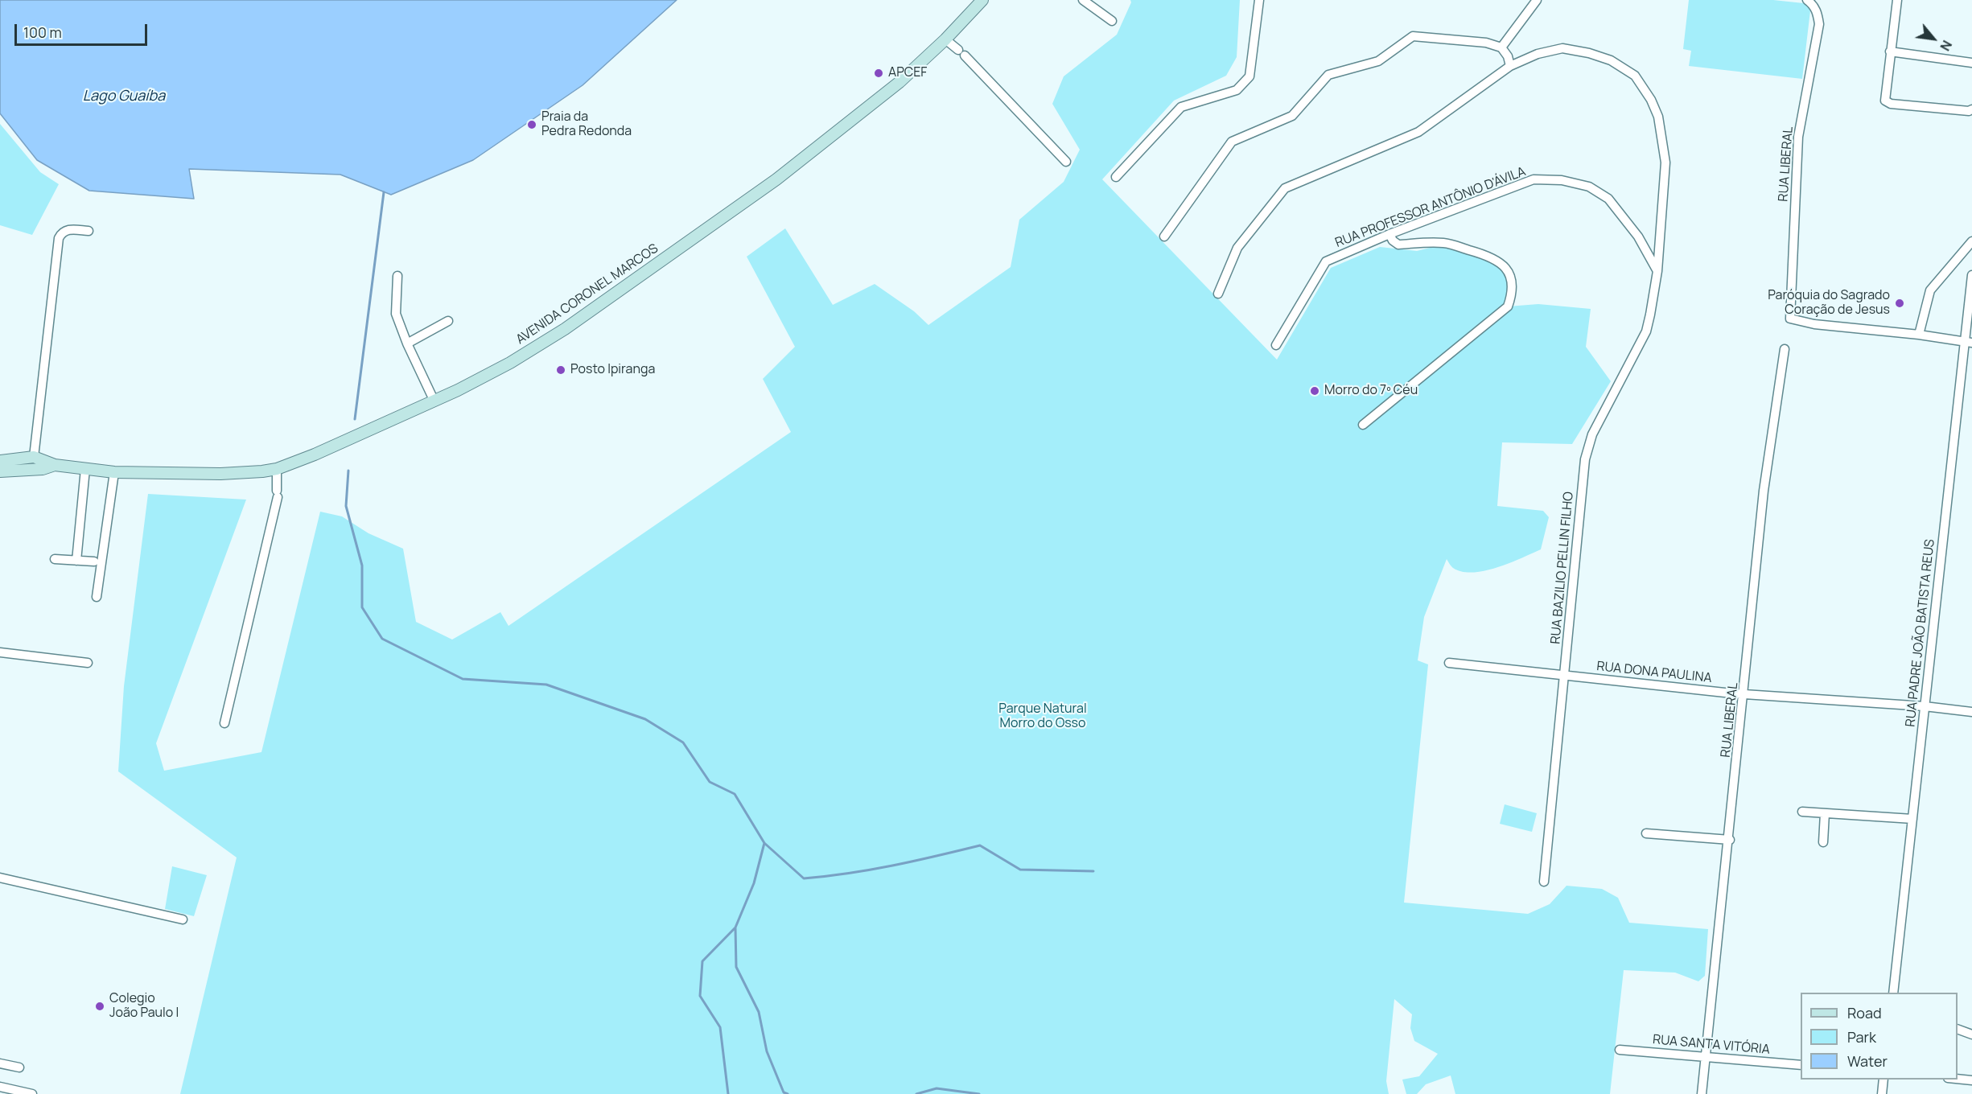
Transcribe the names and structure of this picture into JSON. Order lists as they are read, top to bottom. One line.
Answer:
{"streets":{"main road":["AVENIDA CORONEL MARCOS"],"street":["RUA LIBERAL","RUA PROFESSOR ANTÔNIO D'ÁVILA","RUA BAZILIO PELLIN FILHO","RUA PADRE JOÃO BATISTA REUS","RUA DONA PAULINA","RUA SANTA VITÓRIA"]},"crossings":[["RUA LIBERAL","RUA DONA PAULINA"],["RUA LIBERAL","RUA SANTA VITÓRIA"],["RUA PROFESSOR ANTÔNIO D'ÁVILA","RUA BAZILIO PELLIN FILHO"],["RUA BAZILIO PELLIN FILHO","RUA DONA PAULINA"],["RUA PADRE JOÃO BATISTA REUS","RUA DONA PAULINA"]],"water":["Lago Guaíba"],"parks":["Parque Natural Morro do Osso"],"places":["APCEF","Praia da Pedra Redonda","Paróquia do Sagrado Coração de Jesus","Posto Ipiranga","Morro do 7º Céu","Colegio João Paulo I"],"legend":["Road","Park","Water"],"scale_bar":"100 m","north":"bottom right"}
